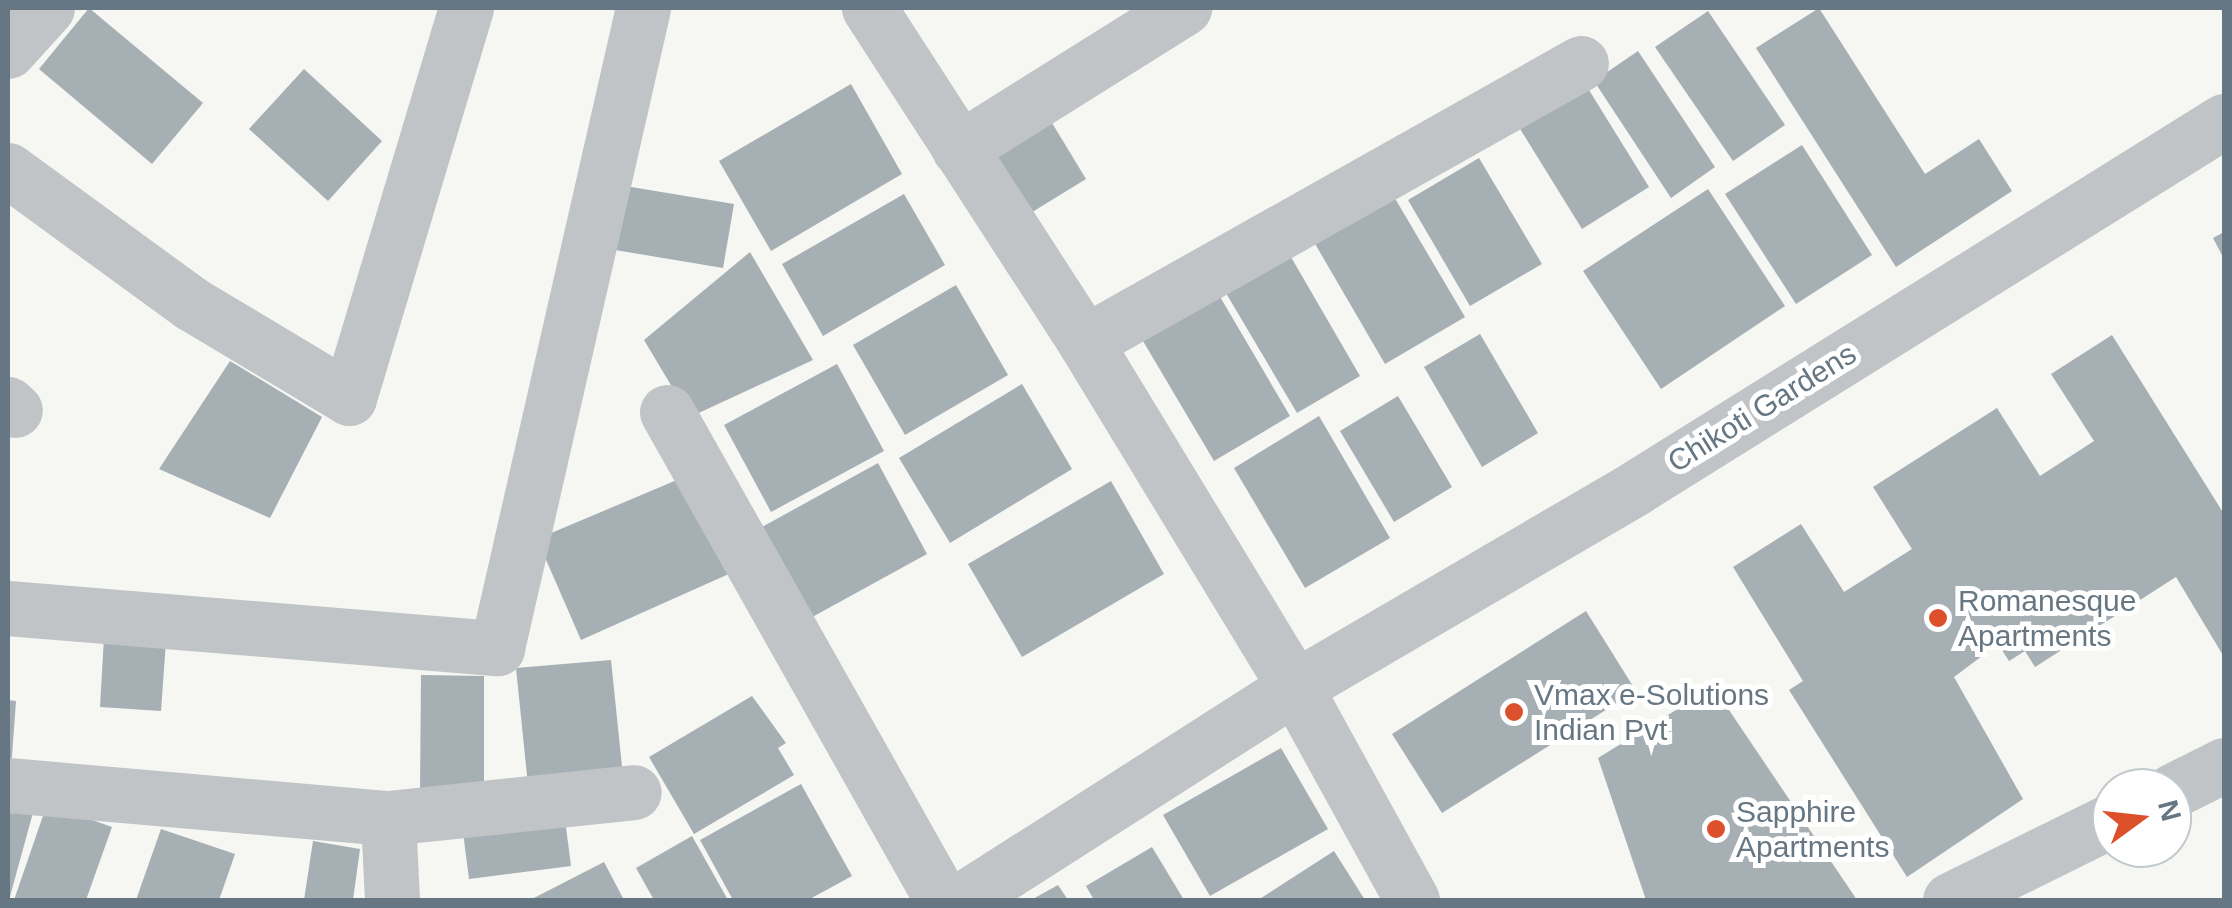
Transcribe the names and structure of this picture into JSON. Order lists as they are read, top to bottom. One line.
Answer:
{"streets":{"street":["Chikoti Gardens"]},"places":["Romanesque Apartments","Vmax e-Solutions Indian Pvt","Sapphire Apartments"],"north":"right"}
